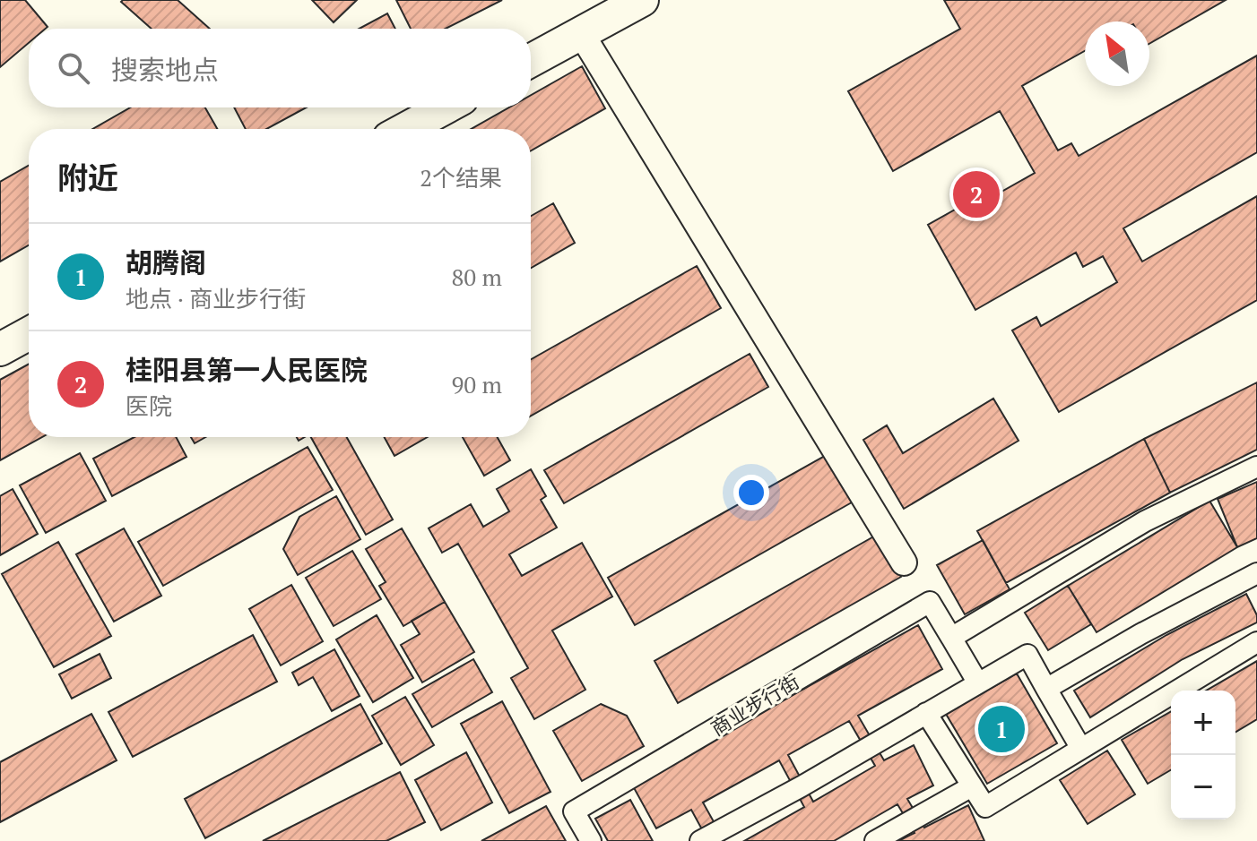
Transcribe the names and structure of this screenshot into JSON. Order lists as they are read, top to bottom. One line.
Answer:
{"streets":{"street":["商业步行街"]},"north":"top left","page":{"search":"搜索地点","heading":["附近","2个结果"],"pins":["2","1"],"list":[{"mark":"1","name":"胡腾阁","note":"地点 · 商业步行街","value":"80 m"},{"mark":"2","name":"桂阳县第一人民医院","note":"医院","value":"90 m"}],"map_buttons":["+","−"]}}
